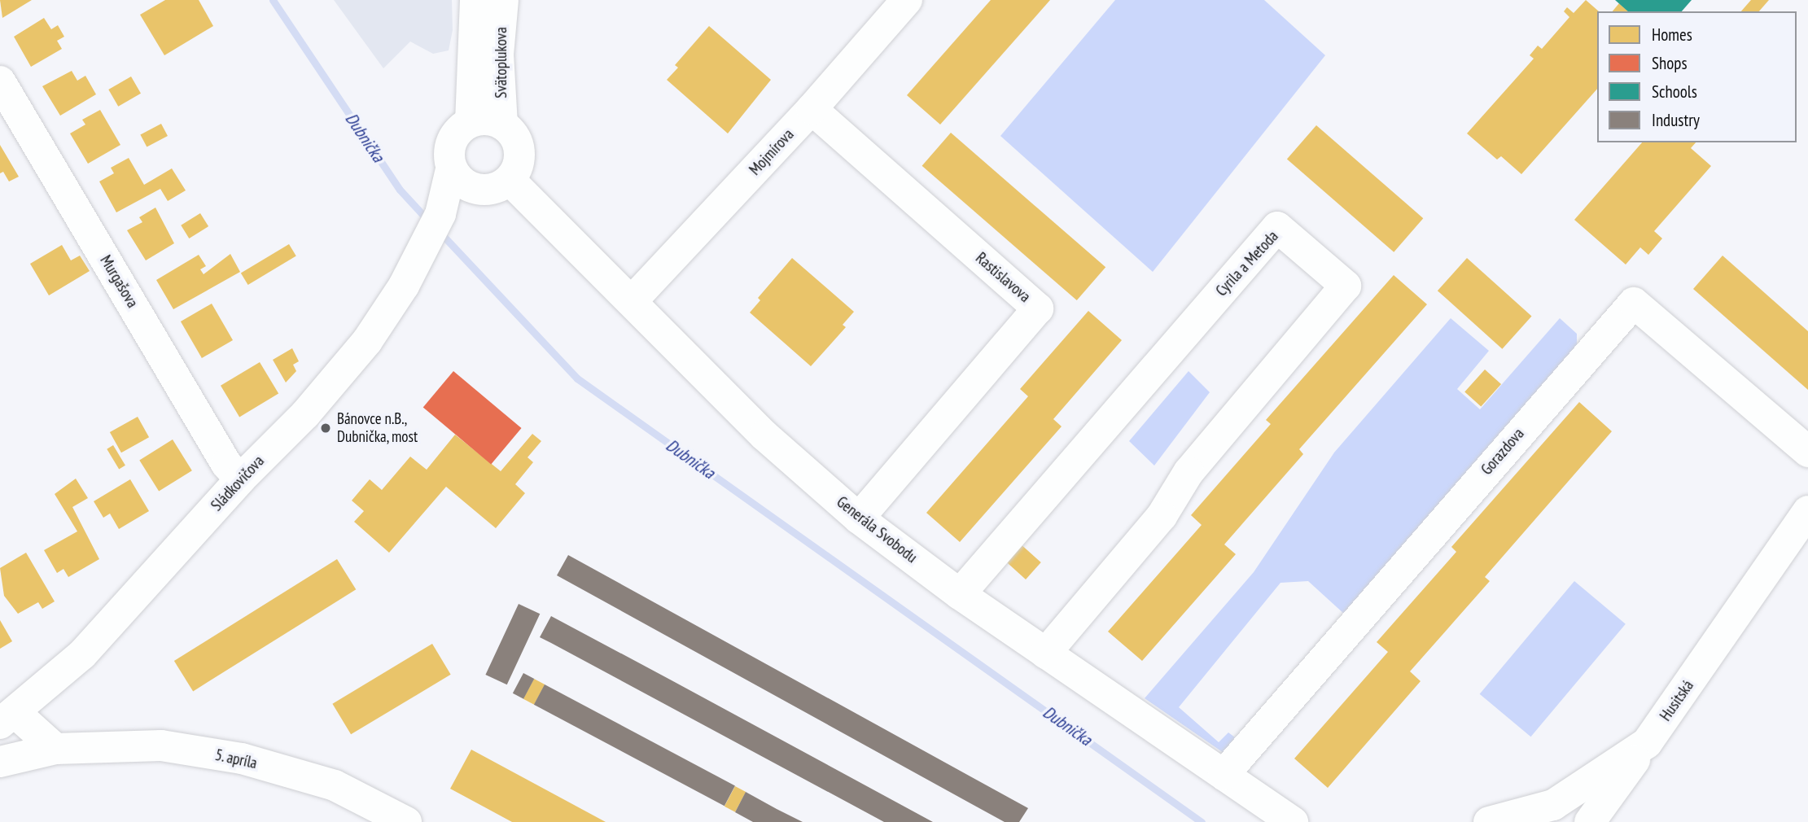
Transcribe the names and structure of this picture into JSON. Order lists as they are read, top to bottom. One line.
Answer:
{"streets":{"street":["Svätoplukova","Mojmírova","Cyrila a Metoda","Rastislavova","Murgašova","Gorazdova","Sládkovičova","Generála Svobodu","Husitská","5. apríla"]},"crossings":[["Svätoplukova","Sládkovičova"],["Svätoplukova","Generála Svobodu"],["Mojmírova","Rastislavova"],["Mojmírova","Generála Svobodu"],["Cyrila a Metoda","Generála Svobodu"],["Rastislavova","Generála Svobodu"],["Murgašova","Sládkovičova"],["Gorazdova","Generála Svobodu"],["Sládkovičova","Generála Svobodu"]],"water":["Dubnička"],"places":["Bánovce n.B., Dubnička, most"],"legend":["Homes","Shops","Schools","Industry"]}
